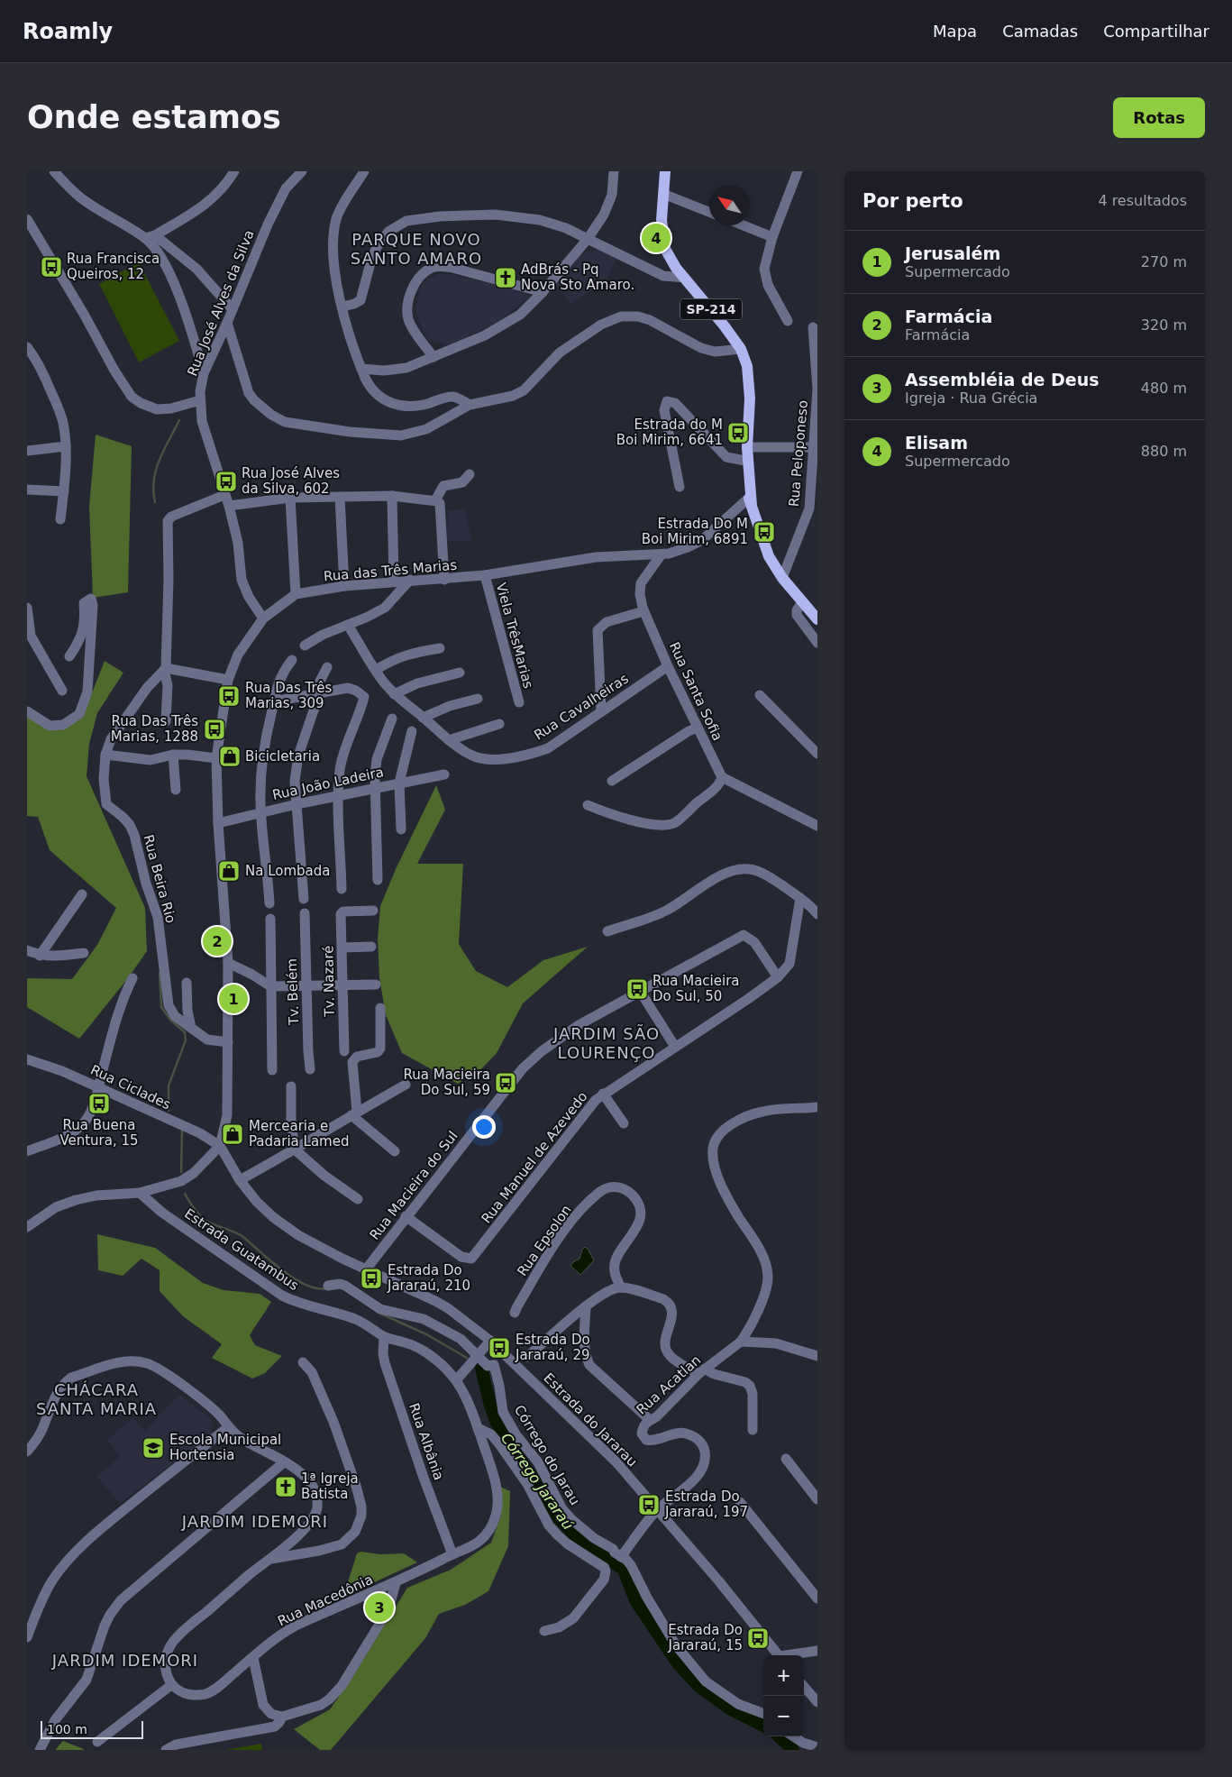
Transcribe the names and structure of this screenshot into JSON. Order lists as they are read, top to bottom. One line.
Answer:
{"streets":{"main road":["SP-214"],"street":["Rua José Alves da Silva","Rua Peloponeso","Rua das Três Marias","Viela TrêsMarias","Rua Santa Sofia","Rua Cavalheiras","Rua João Ladeira","Rua Beira Rio","Tv. Nazaré","Tv. Belém","Rua Ciclades","Rua Manuel de Azevedo","Rua Macieira do Sul","Rua Epsolon","Estrada Guatambus","Rua Acatlan","Estrada do Jararau","Rua Albânia","Córrego do Jarau","Rua Macedônia"]},"crossings":[["Rua José Alves da Silva","Rua das Três Marias"],["SP-214","Rua Peloponeso"],["SP-214","Rua das Três Marias"],["Rua das Três Marias","Viela TrêsMarias"],["Rua das Três Marias","Rua Santa Sofia"],["Rua das Três Marias","Rua João Ladeira"],["Rua das Três Marias","Rua Beira Rio"],["Rua das Três Marias","Rua Ciclades"],["Rua das Três Marias","Estrada do Jararau"],["Rua Santa Sofia","Rua Cavalheiras"],["Rua Ciclades","Estrada do Jararau"],["Rua Manuel de Azevedo","Rua Macieira do Sul"],["Rua Macieira do Sul","Estrada do Jararau"],["Estrada Guatambus","Rua Albânia"],["Estrada Guatambus","Rua Macedônia"],["Rua Acatlan","Estrada do Jararau"],["Rua Acatlan","Córrego do Jarau"],["Rua Albânia","Rua Macedônia"]],"districts":["PARQUE NOVO SANTO AMARO","JARDIM SÃO LOURENÇO","CHÁCARA SANTA MARIA","JARDIM IDEMORI","JARDIM IDEMORI"],"water":["Córrego Jararaú"],"places":{"bus stop":["Rua Francisca Queiros, 12","Estrada do M Boi Mirim, 6641","Rua José Alves da Silva, 602","Estrada Do M Boi Mirim, 6891","Rua Das Três Marias, 309","Rua Das Três Marias, 1288","Rua Macieira Do Sul, 50","Rua Macieira Do Sul, 59","Rua Buena Ventura, 15","Estrada Do Jararaú, 210","Estrada Do Jararaú, 29","Estrada Do Jararaú, 197","Estrada Do Jararaú, 15"],"church":["AdBrás - Pq Nova Sto Amaro.","1ª Igreja Batista"],"shop":["Bicicletaria","Na Lombada","Mercearia e Padaria Lamed"],"school or university":["Escola Municipal Hortensia"]},"scale_bar":"100 m","north":"top left","page":{"header":"Roamly","nav":["Mapa","Camadas","Compartilhar"],"buttons":"Rotas","title":"Onde estamos","heading":["Por perto","4 resultados"],"pins":["4","2","1","3"],"list":[{"mark":"1","name":"Jerusalém","note":"Supermercado","value":"270 m"},{"mark":"2","name":"Farmácia","note":"Farmácia","value":"320 m"},{"mark":"3","name":"Assembléia de Deus","note":"Igreja · Rua Grécia","value":"480 m"},{"mark":"4","name":"Elisam","note":"Supermercado","value":"880 m"}],"map_buttons":["+","−"],"scale":"100 m"}}
